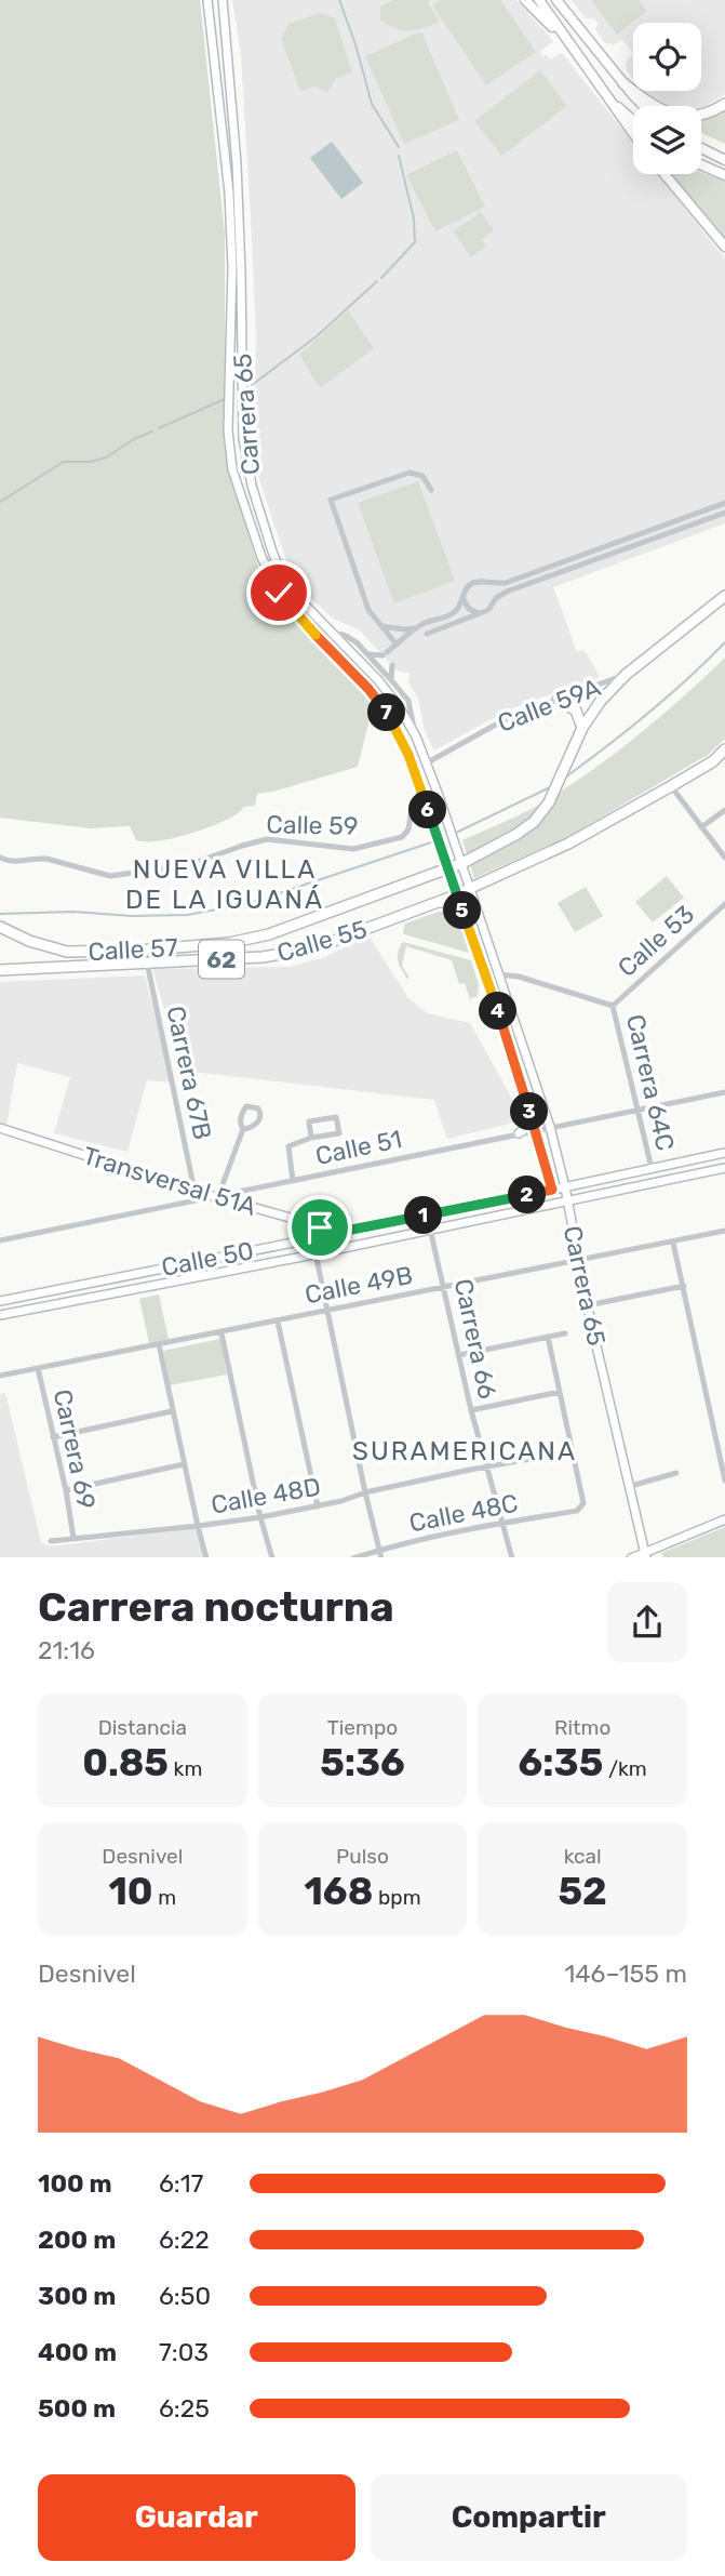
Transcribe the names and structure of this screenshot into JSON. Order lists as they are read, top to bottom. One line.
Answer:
{"streets":{"highway":["Calle 59A","Calle 55","Calle 57","62"],"main road":["Carrera 65","Transversal 51A","Calle 50"],"street":["Calle 59","Calle 53","Carrera 67B","Carrera 64C","Calle 51","Calle 49B","Carrera 66","Carrera 69","Calle 48D","Calle 48C"]},"crossings":[["Carrera 65","Calle 59A"],["Carrera 65","Calle 59"],["Carrera 65","Calle 55"],["Carrera 65","Calle 57"],["Carrera 65","62"],["Carrera 65","Calle 51"],["Carrera 65","Calle 50"],["Carrera 65","Calle 49B"],["Calle 59A","Calle 57"],["Calle 59A","62"],["Calle 55","62"],["Calle 55","Carrera 67B"],["Calle 53","Carrera 64C"],["Carrera 67B","Transversal 51A"],["Carrera 64C","Calle 51"],["Carrera 64C","Calle 50"],["Calle 51","Transversal 51A"],["Transversal 51A","Calle 50"],["Calle 50","Carrera 66"],["Calle 49B","Carrera 66"],["Calle 49B","Carrera 69"],["Carrera 66","Calle 48D"],["Carrera 66","Calle 48C"],["Carrera 69","Calle 48D"],["Calle 48D","Calle 48C"]],"districts":["NUEVA VILLA DE LA IGUANÁ","SURAMERICANA"],"page":{"pins":["7","6","5","4","3","2","1"],"heading":["Carrera nocturna","21:16"],"stats":[["Distancia","0.85 km"],["Tiempo","5:36"],["Ritmo","6:35 /km"],["Desnivel","10 m"],["Pulso","168 bpm"],["kcal","52"]],"chart":["Desnivel","146–155 m"],"list":[{"name":"100 m","note":"6:17"},{"name":"200 m","note":"6:22"},{"name":"300 m","note":"6:50"},{"name":"400 m","note":"7:03"},{"name":"500 m","note":"6:25"}],"buttons":["Guardar","Compartir"]}}
